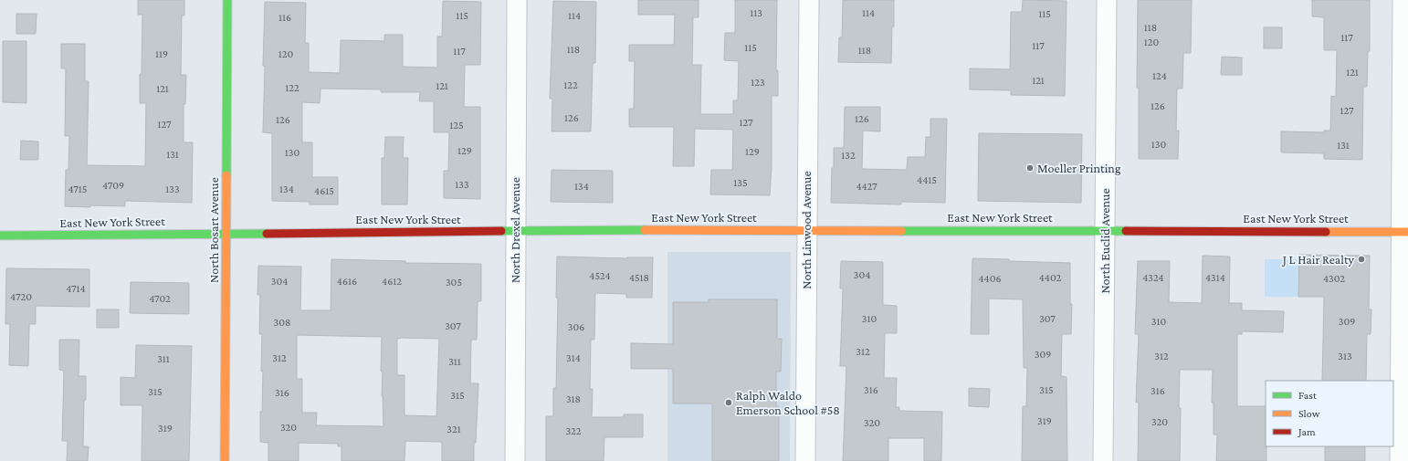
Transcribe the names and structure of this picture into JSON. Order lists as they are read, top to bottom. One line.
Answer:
{"streets":{"main road":["East New York Street","North Bosart Avenue"],"street":["North Drexel Avenue","North Linwood Avenue","North Euclid Avenue"]},"crossings":[["East New York Street","North Bosart Avenue"],["East New York Street","North Drexel Avenue"],["East New York Street","North Linwood Avenue"],["East New York Street","North Euclid Avenue"]],"places":["Moeller Printing","J L Hair Realty","Ralph Waldo Emerson School #58"],"house_numbers":["113","114","115","115","114","116","118","117","120","117","115","118","118","117","119","120","121","124","121","123","122","121","122","121","126","127","126","126","126","127","127","125","130","131","129","129","130","131","132","4415","135","133","4709","134","4427","4715","133","134","4615","304","4524","4518","4402","4324","4314","4406","4302","304","4616","4612","305","4714","4720","4702","310","307","310","309","308","307","306","312","309","312","313","312","314","311","311","316","315","316","315","316","315","318","319","320","320","320","319","321","322"],"legend":["Fast","Slow","Jam"]}
